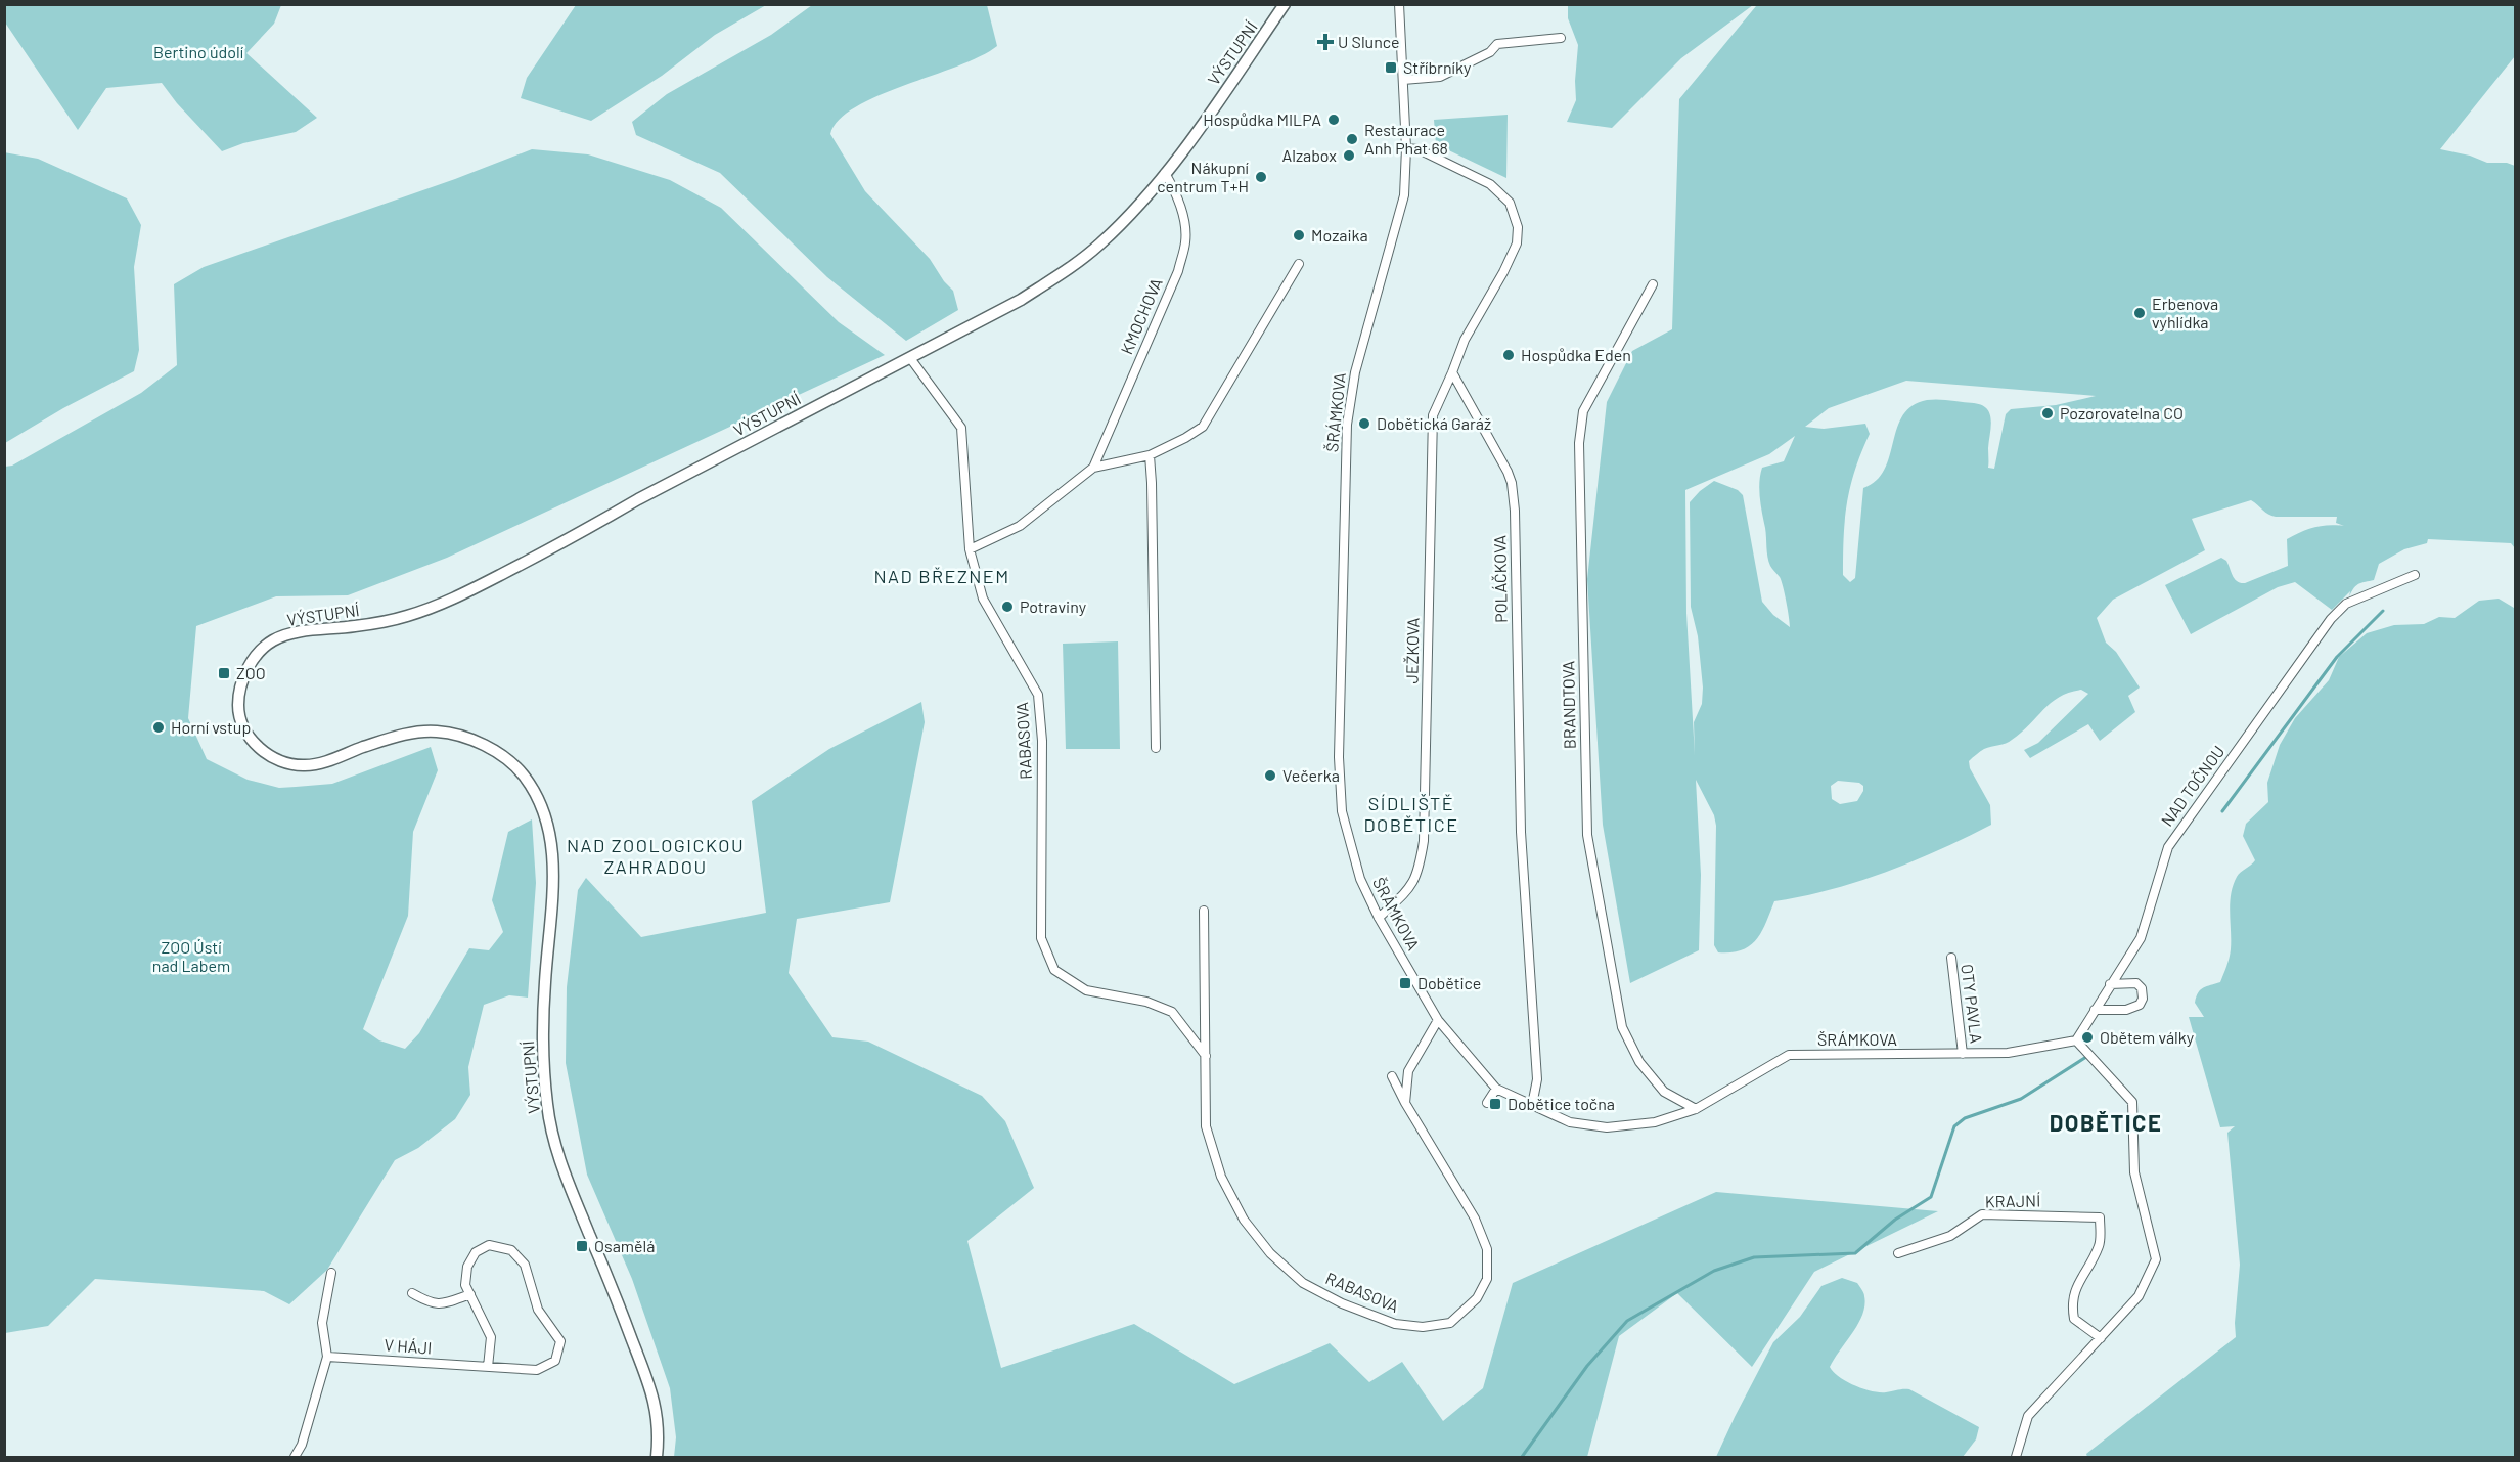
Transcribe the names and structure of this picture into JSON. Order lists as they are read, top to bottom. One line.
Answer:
{"streets":{"street":["VÝSTUPNÍ","KMOCHOVA","ŠRÁMKOVA","POLÁČKOVA","JEŽKOVA","BRANDTOVA","RABASOVA","NAD TOČNOU","OTY PAVLA","KRAJNÍ","V HÁJI"]},"crossings":[["VÝSTUPNÍ","KMOCHOVA"],["VÝSTUPNÍ","RABASOVA"],["KMOCHOVA","RABASOVA"],["ŠRÁMKOVA","POLÁČKOVA"],["ŠRÁMKOVA","JEŽKOVA"],["ŠRÁMKOVA","BRANDTOVA"],["ŠRÁMKOVA","NAD TOČNOU"],["ŠRÁMKOVA","OTY PAVLA"],["POLÁČKOVA","JEŽKOVA"]],"districts":["NAD BŘEZNEM","SÍDLIŠTĚ DOBĚTICE","NAD ZOOLOGICKOU ZAHRADOU","DOBĚTICE"],"parks":["Bertino údolí","ZOO Ústí nad Labem"],"places":{"health":["U Slunce"],"transit":["Stříbrníky","ZOO","Dobětice","Dobětice točna","Osamělá"],"other":["Hospůdka MILPA","Restaurace Anh Phat 68","Alzabox","Nákupní centrum T+H","Mozaika","Erbenova vyhlídka","Hospůdka Eden","Pozorovatelna CO","Dobětická Garáž","Potraviny","Horní vstup","Večerka","Obětem války"]}}
